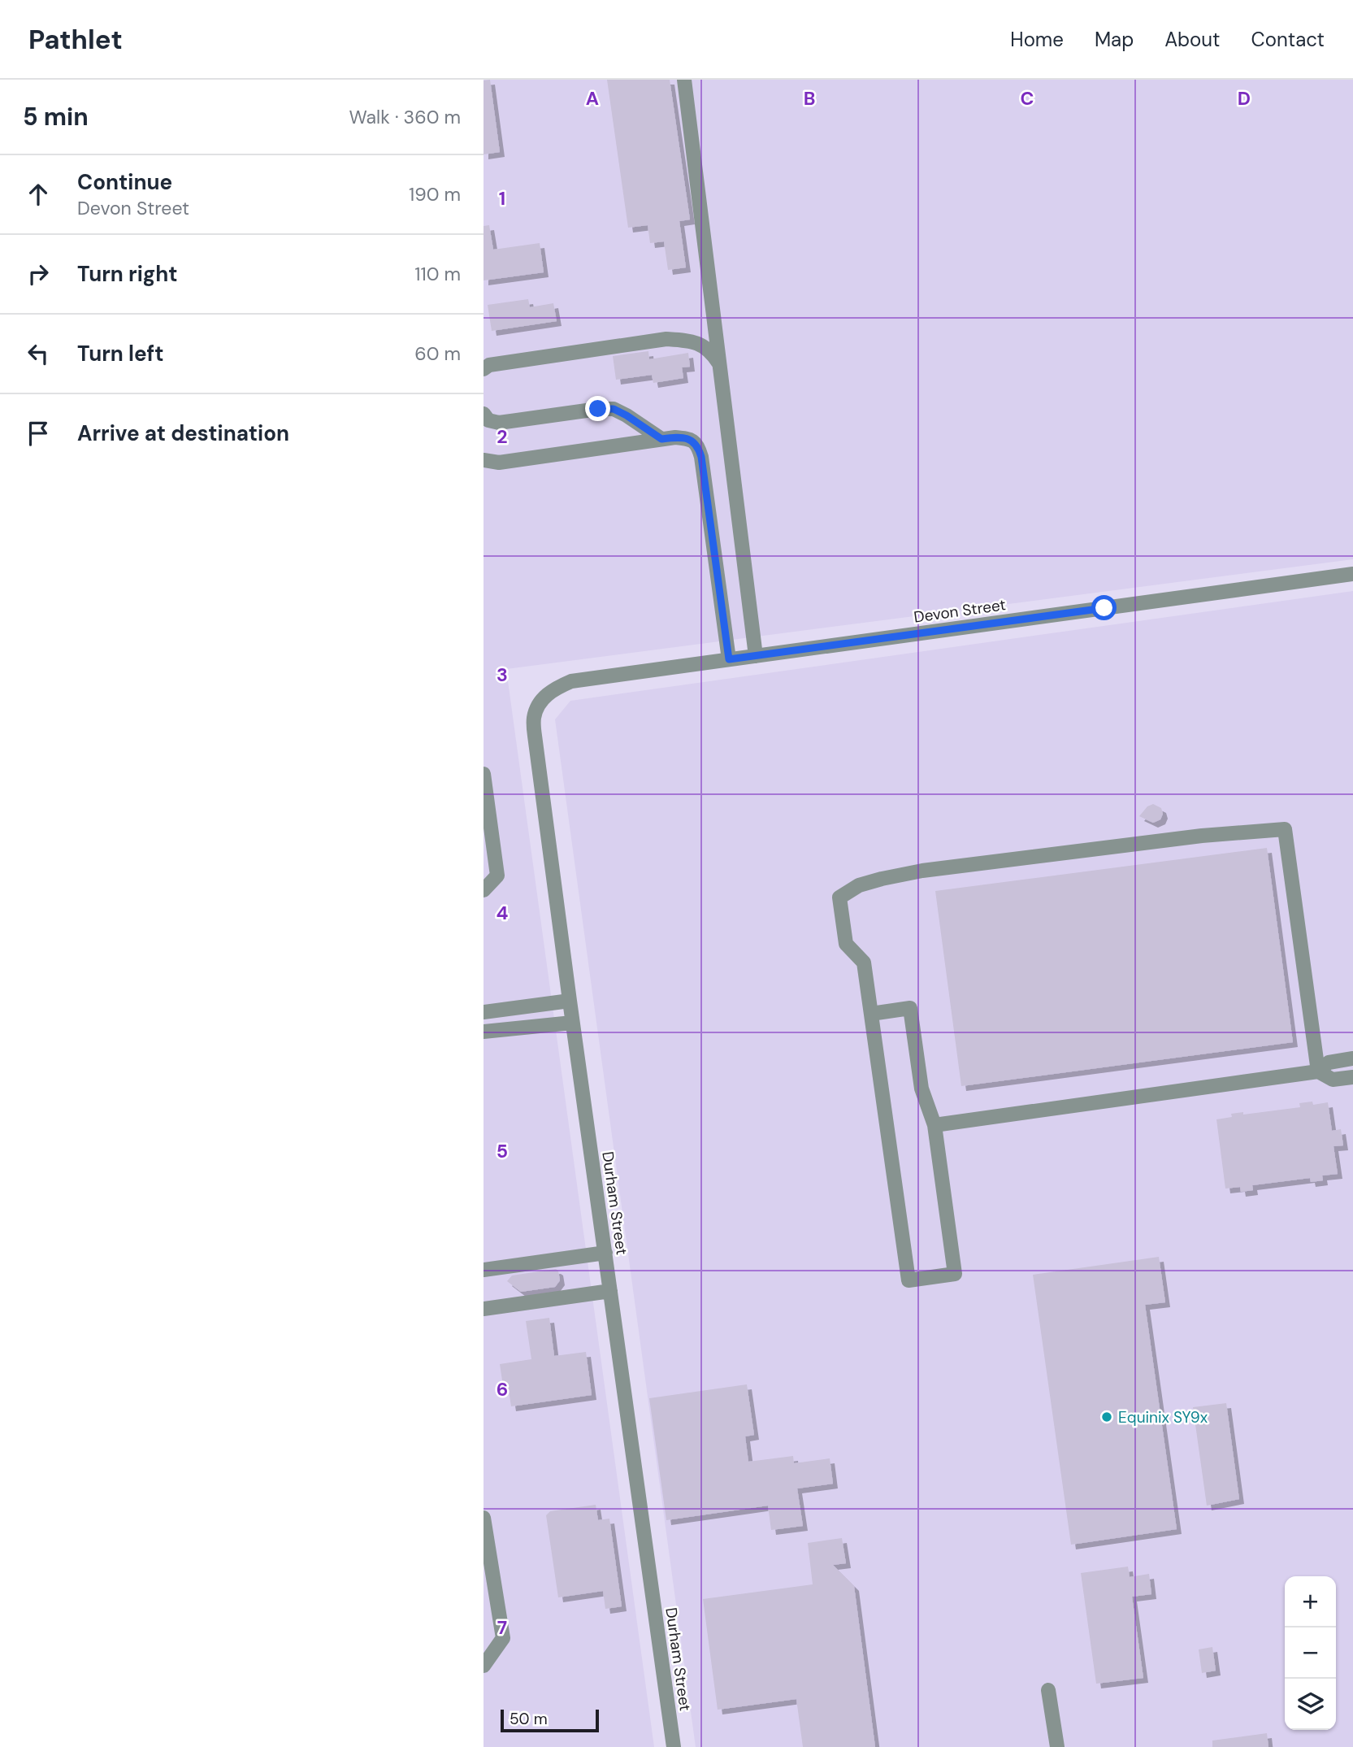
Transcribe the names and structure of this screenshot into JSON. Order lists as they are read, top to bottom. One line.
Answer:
{"streets":{"street":["Devon Street","Durham Street"]},"crossings":[["Devon Street","Durham Street"]],"places":["Equinix SY9x"],"scale_bar":"50 m","page":{"header":"Pathlet","nav":["Home","Map","About","Contact"],"heading":["5 min","Walk · 360 m"],"list":[["Continue","Devon Street","190 m"],["Turn right","110 m"],["Turn left","60 m"],"Arrive at destination"],"map_buttons":["+","−"],"scale":"50 m"},"grid":{"columns":["A","B","C","D"],"rows":["1","2","3","4","5","6","7"]}}
